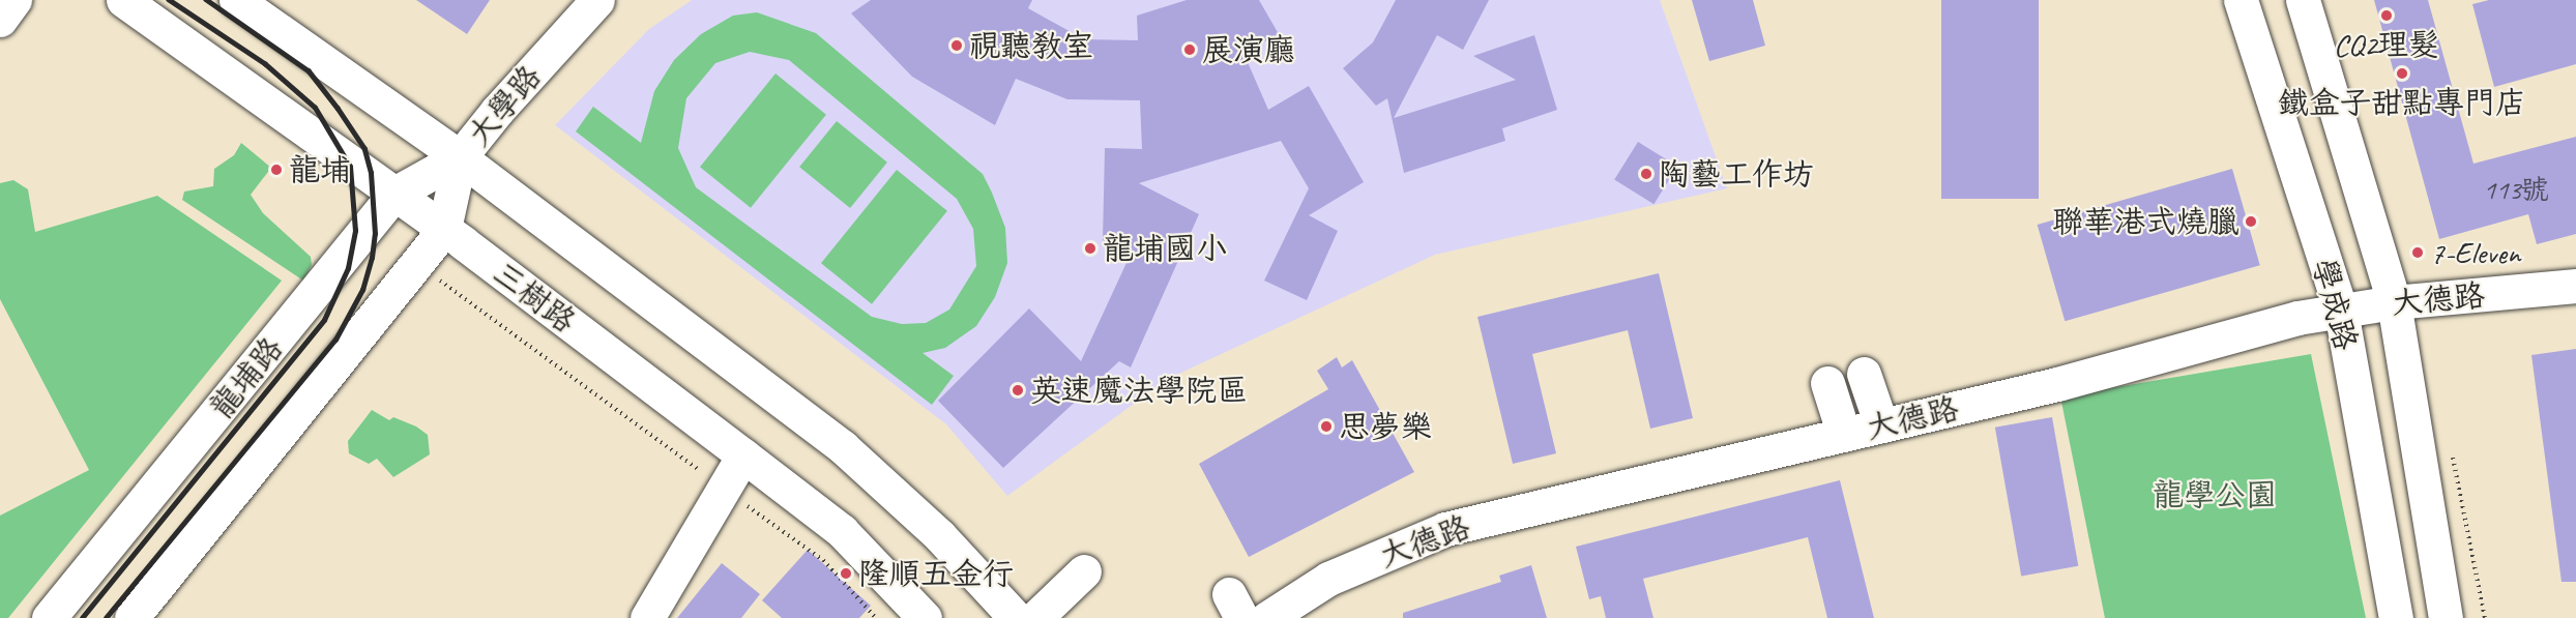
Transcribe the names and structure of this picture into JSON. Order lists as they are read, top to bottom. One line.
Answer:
{"streets":{"street":["大學路","三樹路","大德路","學成路","龍埔路"]},"crossings":[["大學路","三樹路"],["大學路","龍埔路"],["三樹路","龍埔路"],["大德路","學成路"]],"parks":["龍學公園"],"places":["CQ2理髮","視聽教室","展演廳","鐵盒子甜點專門店","龍埔","陶藝工作坊","聯華港式燒臘","龍埔國小","7-Eleven","英速魔法學院區","思夢樂","隆順五金行"],"house_numbers":["113號"]}
